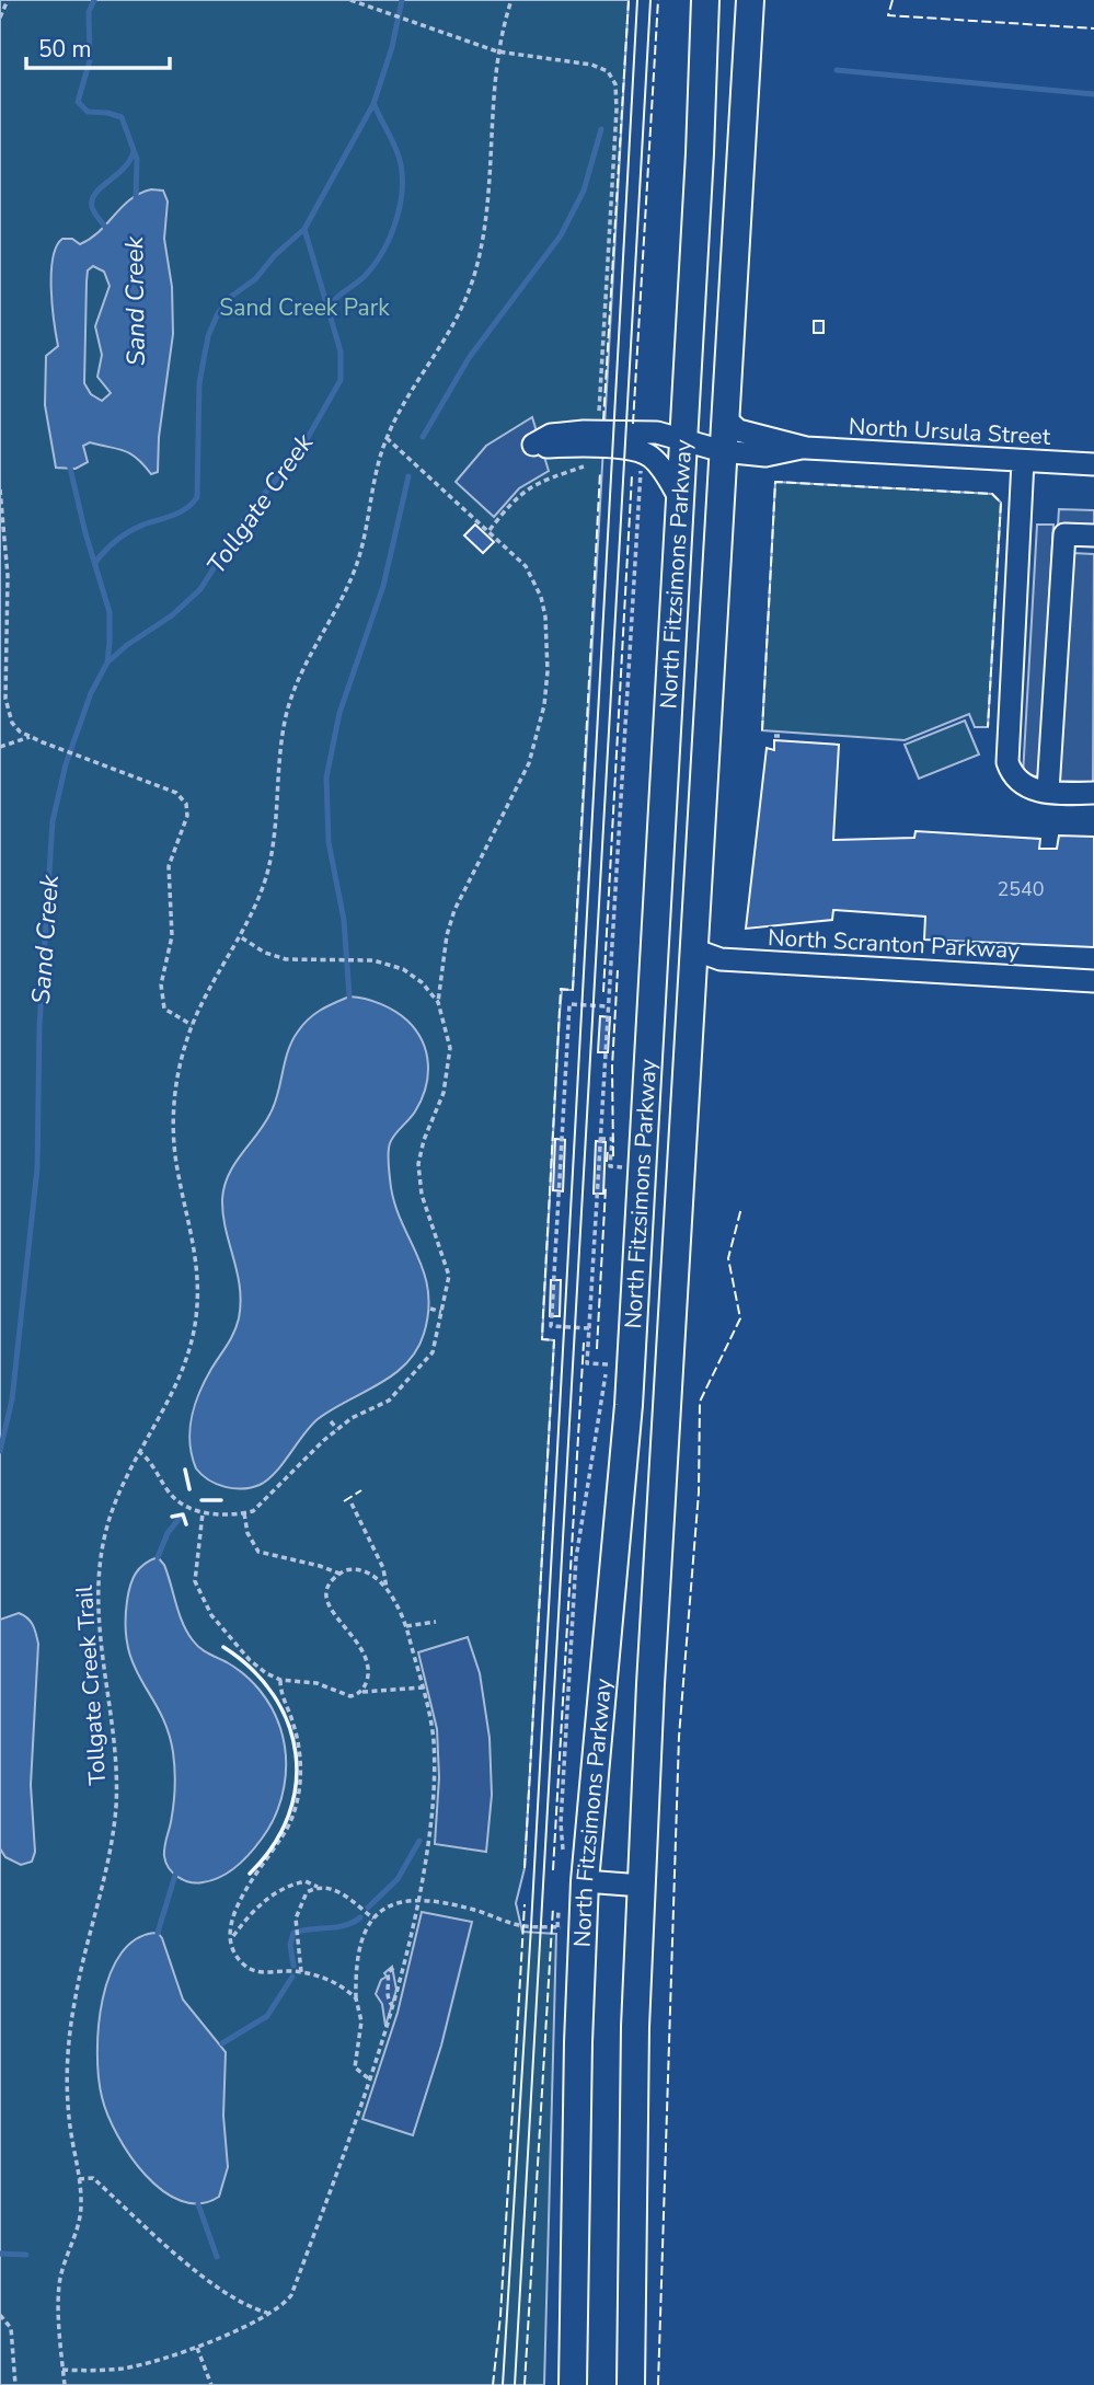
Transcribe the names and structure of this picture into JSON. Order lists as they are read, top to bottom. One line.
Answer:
{"streets":{"main road":["North Fitzsimons Parkway"],"street":["North Ursula Street","North Scranton Parkway"],"path":["Tollgate Creek Trail"]},"crossings":[["North Ursula Street","North Fitzsimons Parkway"],["North Fitzsimons Parkway","North Scranton Parkway"]],"water":["Sand Creek","Tollgate Creek"],"parks":["Sand Creek Park"],"house_numbers":["2540"],"scale_bar":"50 m"}
